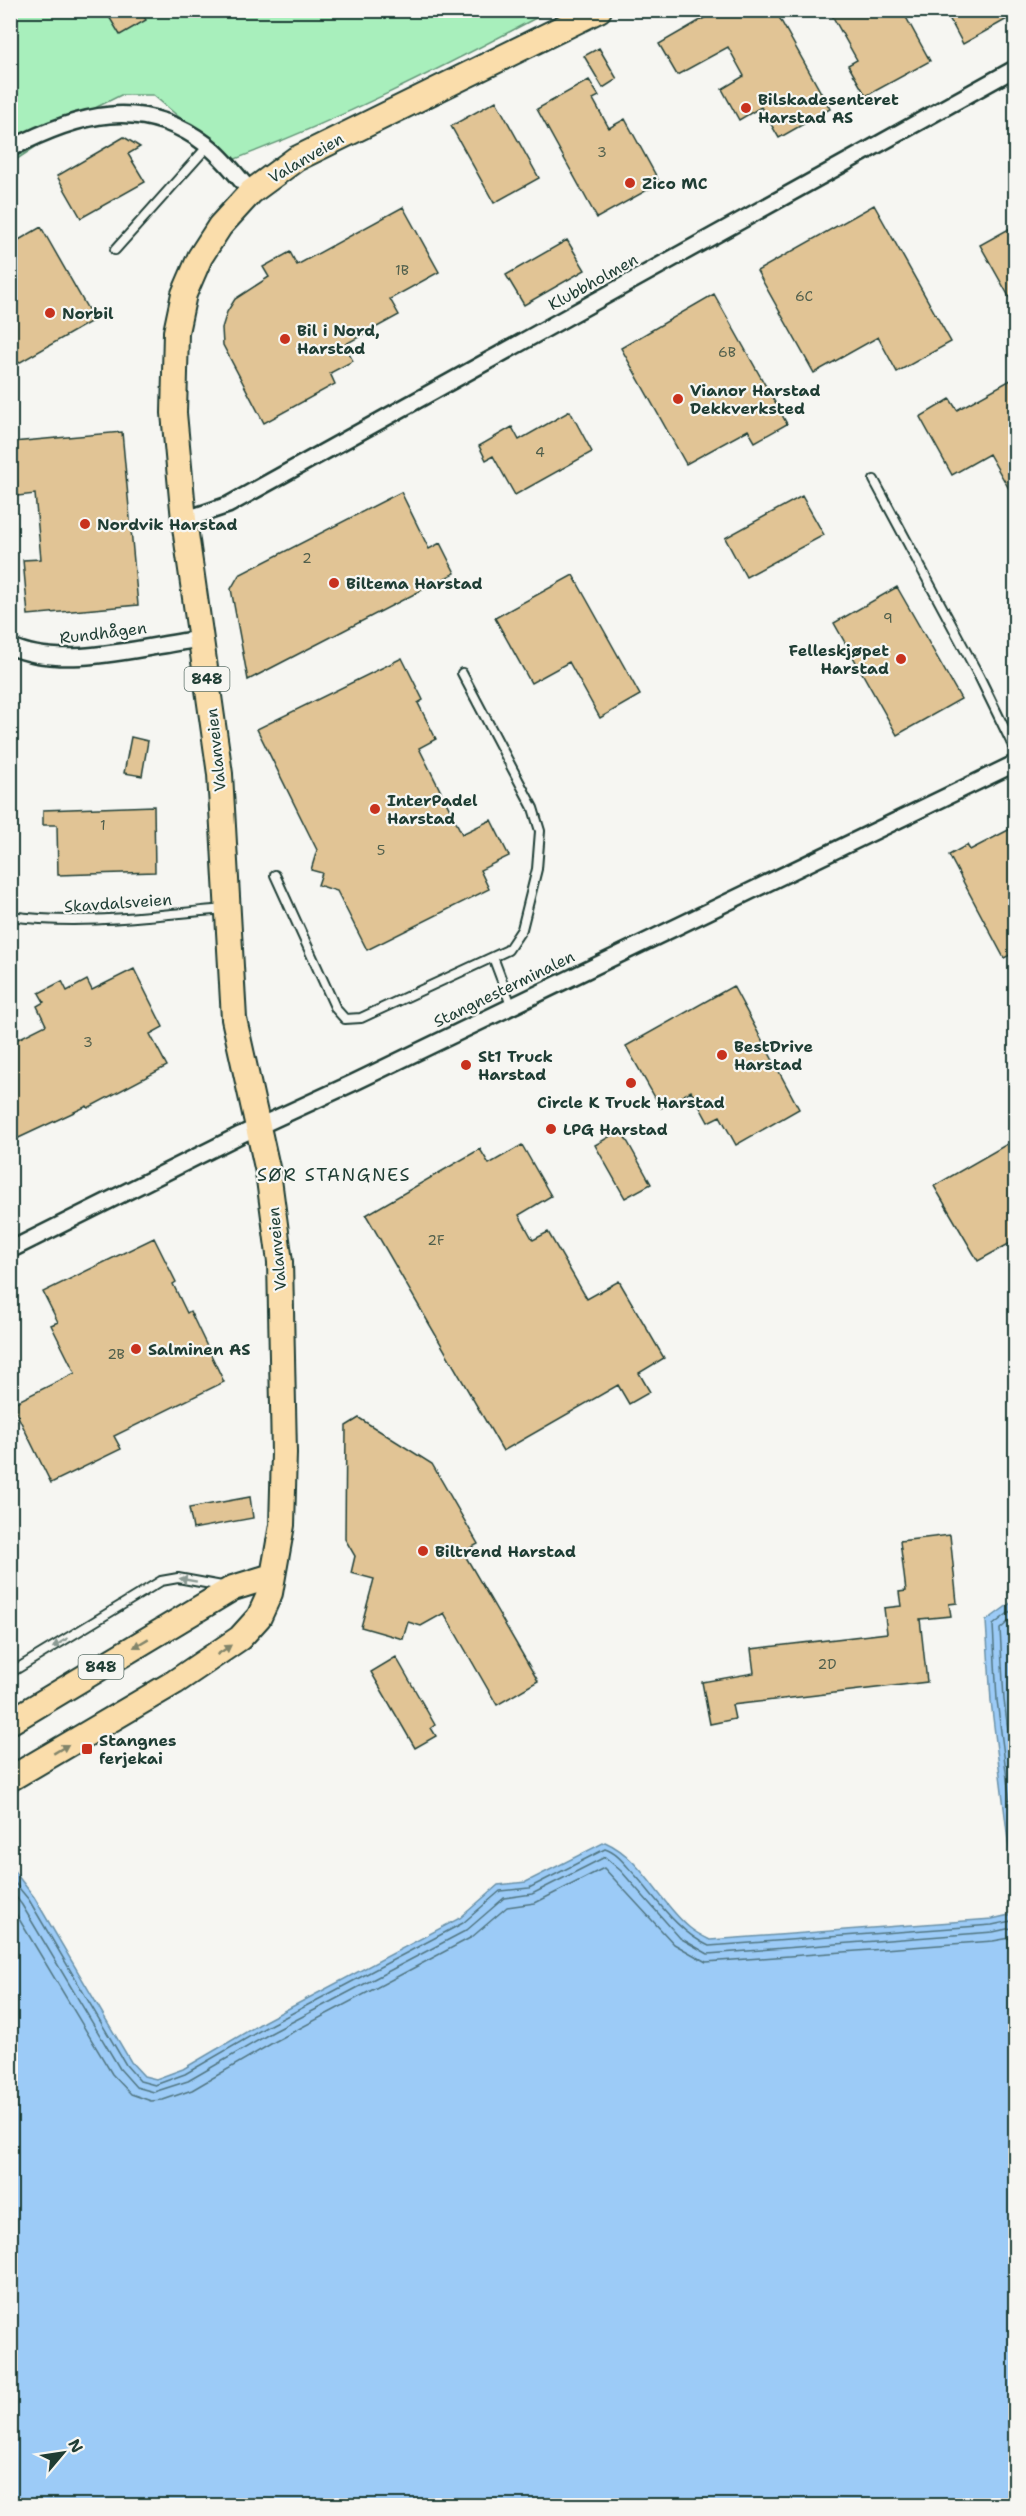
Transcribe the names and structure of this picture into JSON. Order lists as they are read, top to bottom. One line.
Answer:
{"streets":{"main road":["Valanveien","848"],"street":["Klubbholmen","Rundhågen","Stangnesterminalen"],"lane":["Skavdalsveien"]},"crossings":[["Valanveien","Klubbholmen"],["Valanveien","Rundhågen"],["Valanveien","848"],["Valanveien","Skavdalsveien"],["Valanveien","Stangnesterminalen"]],"districts":["SØR STANGNES"],"places":{"other":["Bilskadesenteret Harstad AS","Zico MC","Norbil","Bil i Nord, Harstad","Vianor Harstad Dekkverksted","Nordvik Harstad","Biltema Harstad","Felleskjøpet Harstad","InterPadel Harstad","BestDrive Harstad","St1 Truck Harstad","Circle K Truck Harstad","LPG Harstad","Salminen AS","Biltrend Harstad"],"transit":["Stangnes ferjekai"]},"house_numbers":["3","1B","6C","6B","4","2","9","1","5","3","2F","2B","2D"],"north":"top right"}
